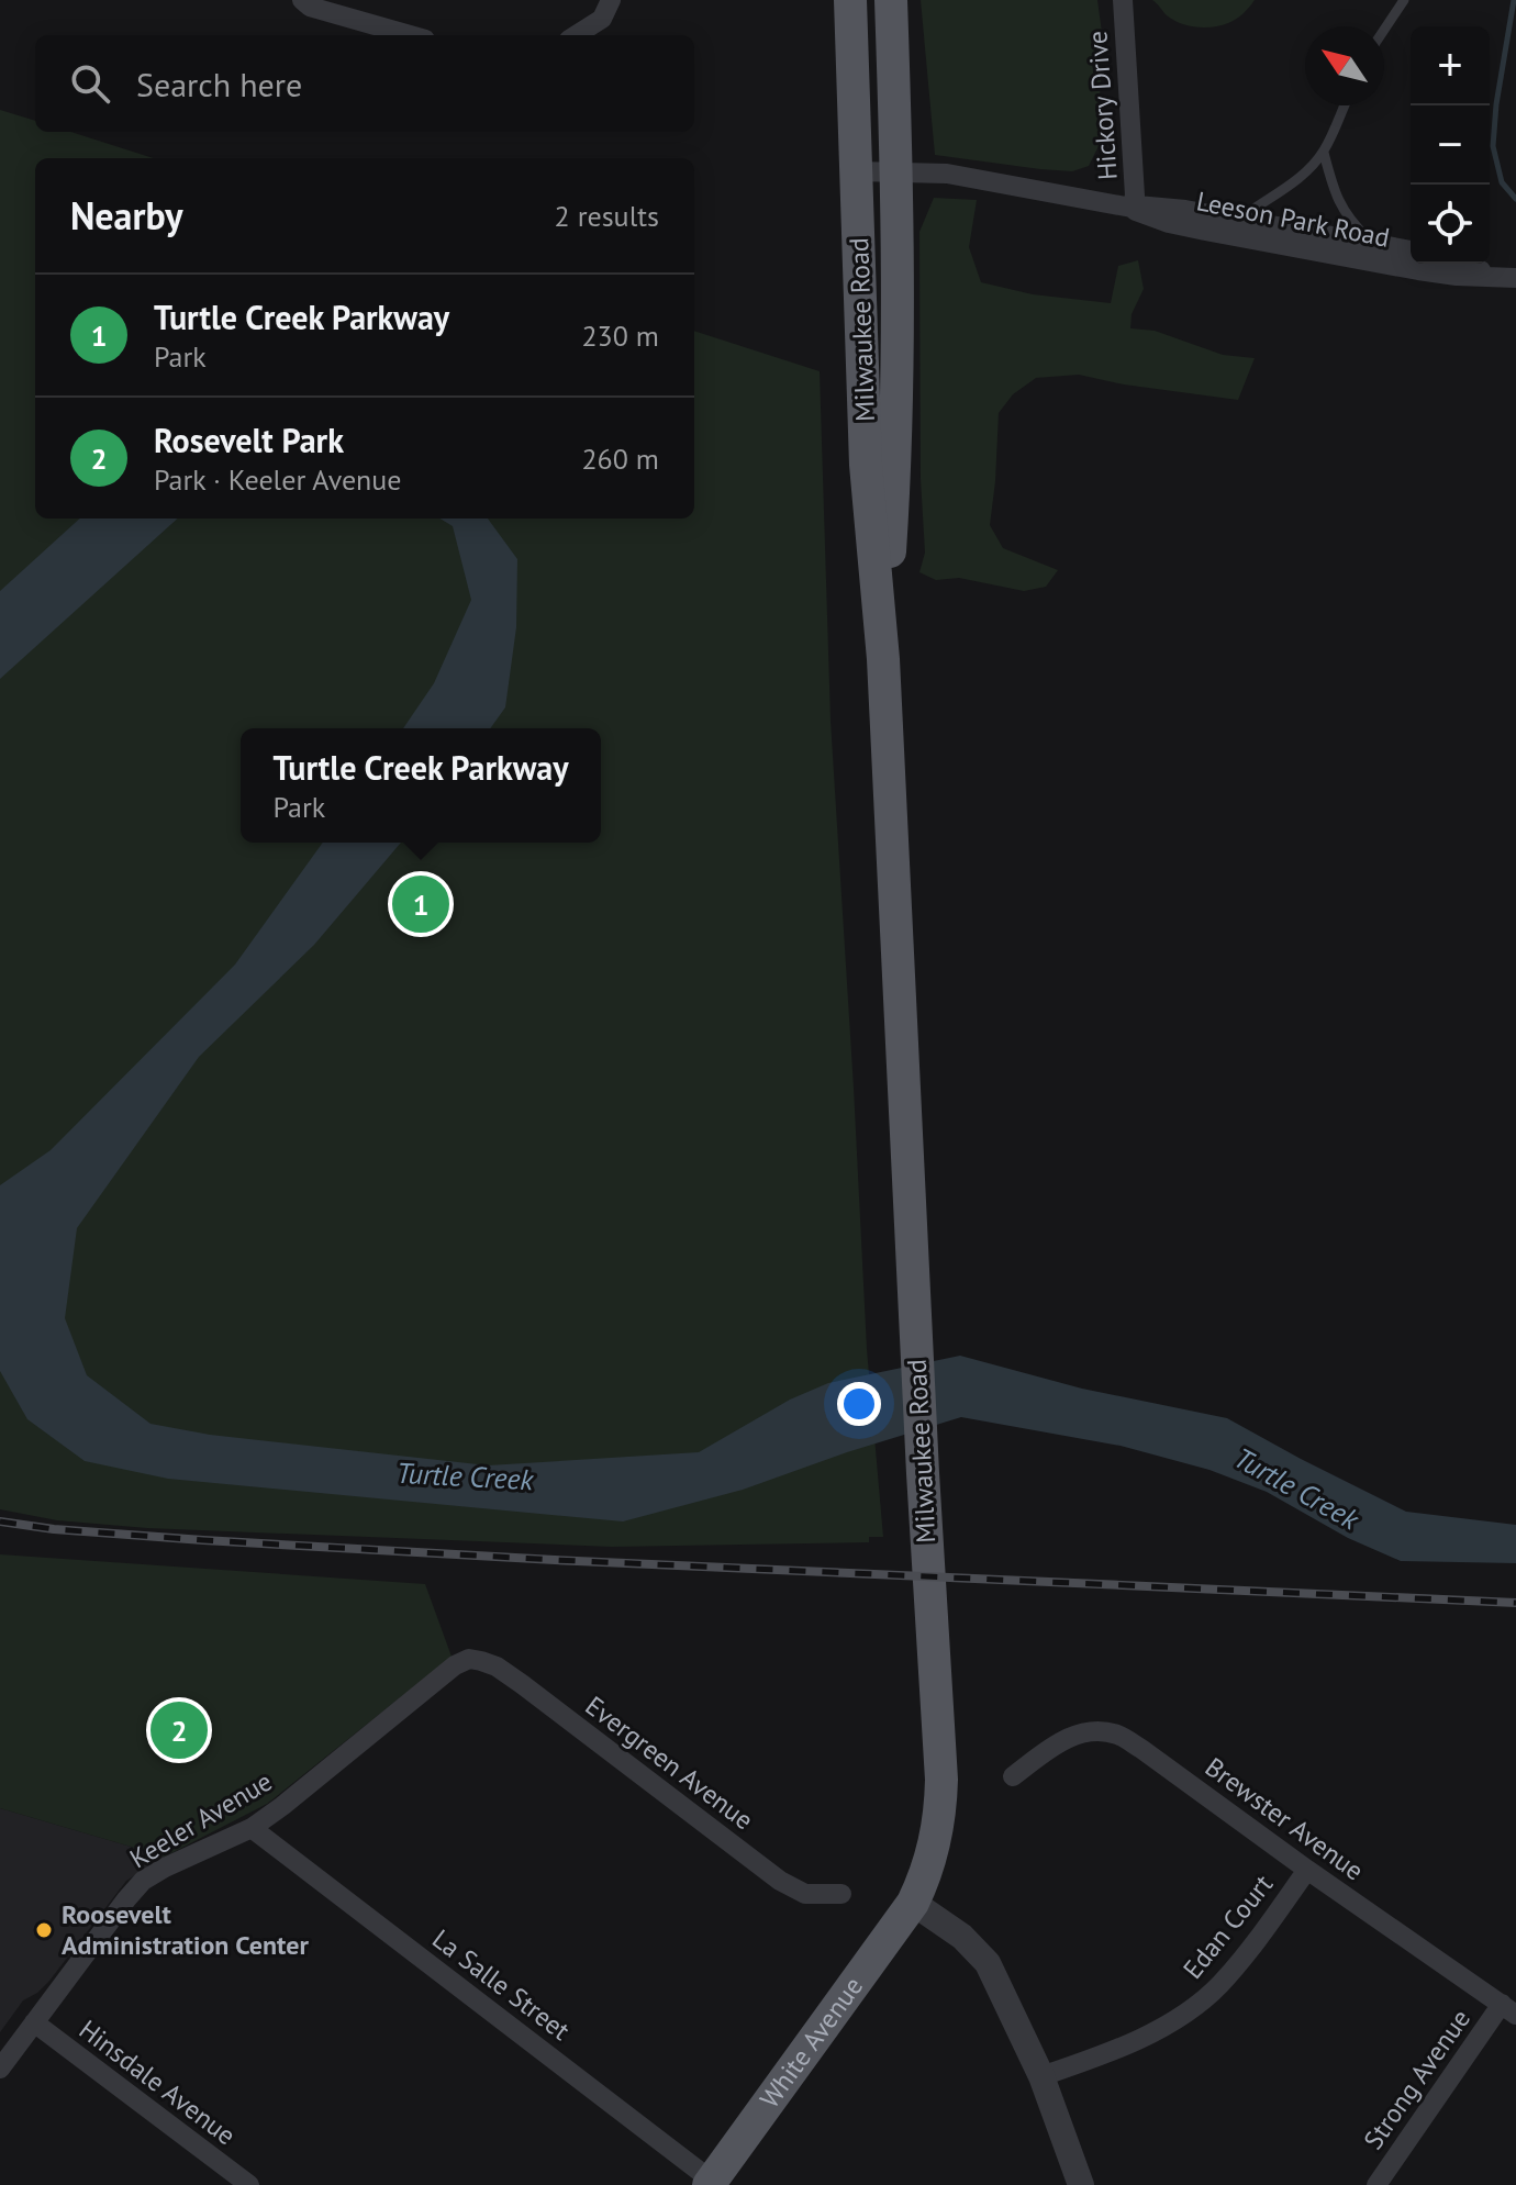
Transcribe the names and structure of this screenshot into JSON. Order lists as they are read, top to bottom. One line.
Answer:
{"streets":{"main road":["Milwaukee Road","White Avenue"],"street":["Hickory Drive","Leeson Park Road","Evergreen Avenue","Brewster Avenue","Keeler Avenue","Edan Court","La Salle Street","Strong Avenue","Hinsdale Avenue"]},"crossings":[["Hickory Drive","Leeson Park Road"],["Leeson Park Road","Milwaukee Road"],["Milwaukee Road","White Avenue"],["Evergreen Avenue","Keeler Avenue"],["Brewster Avenue","Edan Court"],["Brewster Avenue","Strong Avenue"],["Keeler Avenue","La Salle Street"],["Keeler Avenue","Hinsdale Avenue"],["La Salle Street","White Avenue"]],"water":["Turtle Creek"],"places":["Roosevelt Administration Center"],"north":"top left","page":{"map_buttons":["+","−"],"search":"Search here","heading":["Nearby","2 results"],"list":[{"mark":"1","name":"Turtle Creek Parkway","note":"Park","value":"230 m"},{"mark":"2","name":"Rosevelt Park","note":"Park · Keeler Avenue","value":"260 m"}],"popup":["Turtle Creek Parkway","Park"],"pins":["1","2"]}}
